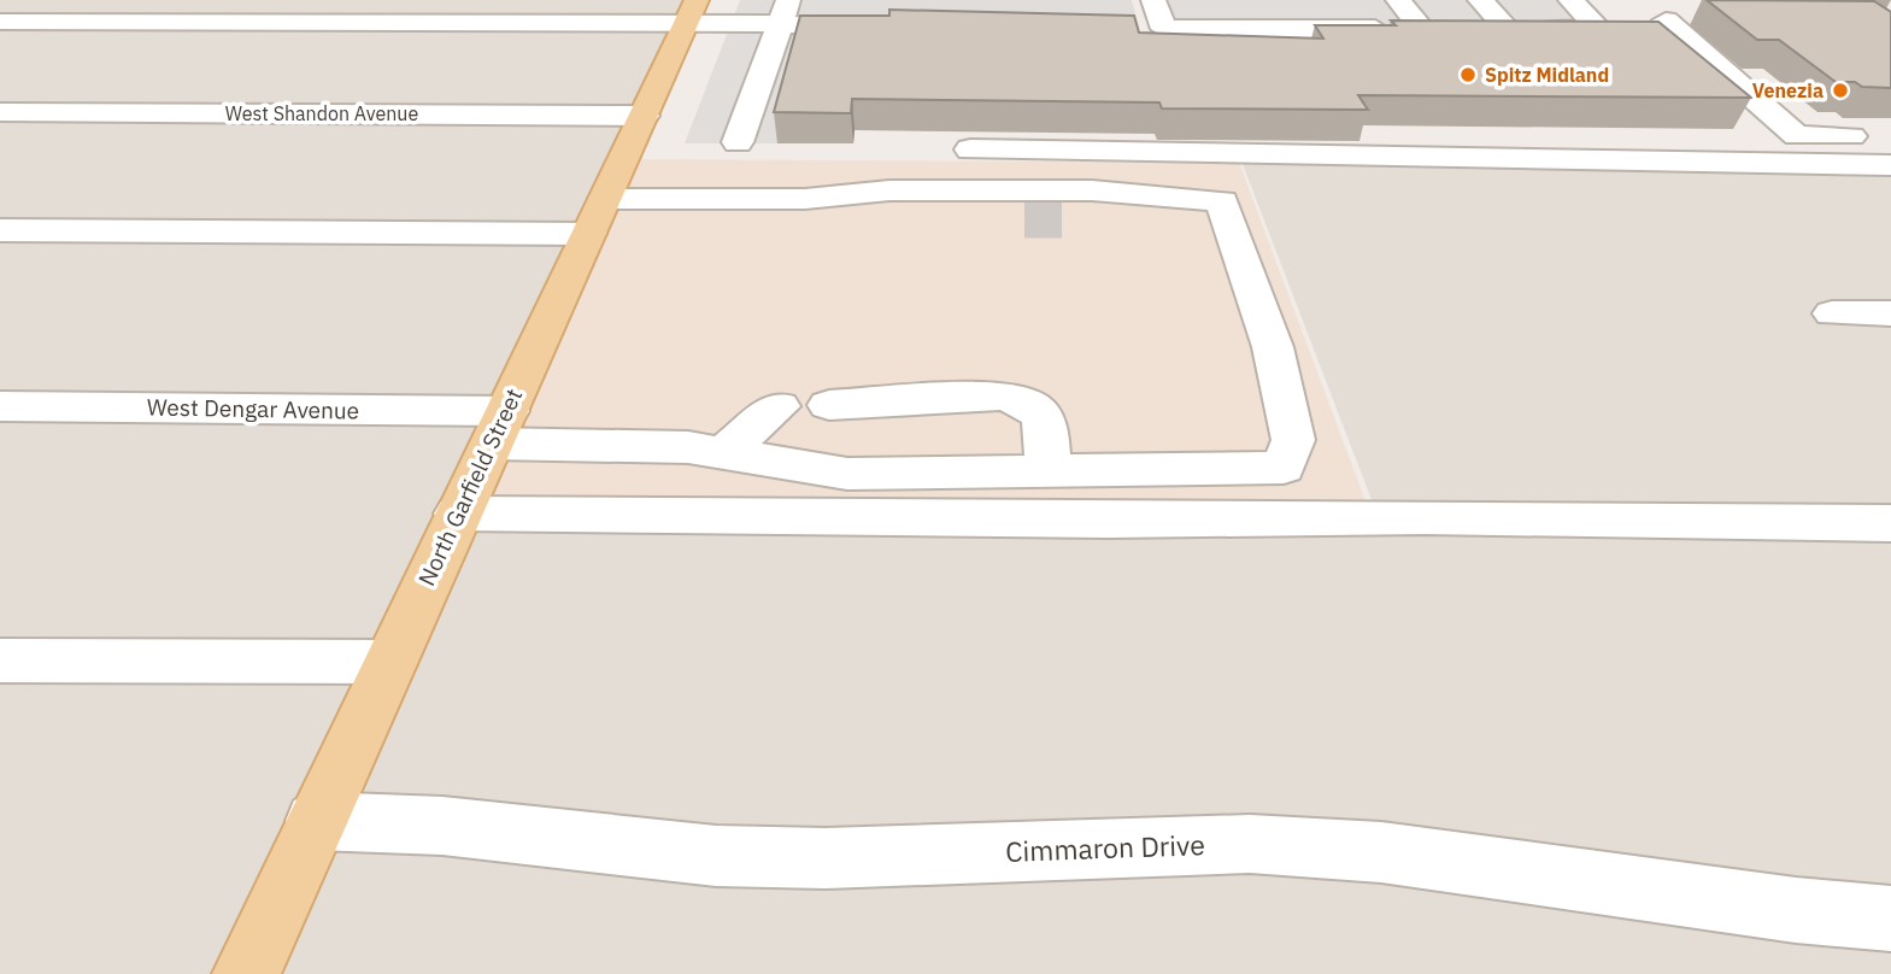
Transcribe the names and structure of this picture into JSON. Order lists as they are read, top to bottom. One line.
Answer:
{"streets":{"main road":["North Garfield Street"],"street":["West Shandon Avenue","West Dengar Avenue","Cimmaron Drive"]},"crossings":[["West Shandon Avenue","North Garfield Street"],["West Dengar Avenue","North Garfield Street"],["North Garfield Street","Cimmaron Drive"]],"places":["Spitz Midland","Venezia"]}
